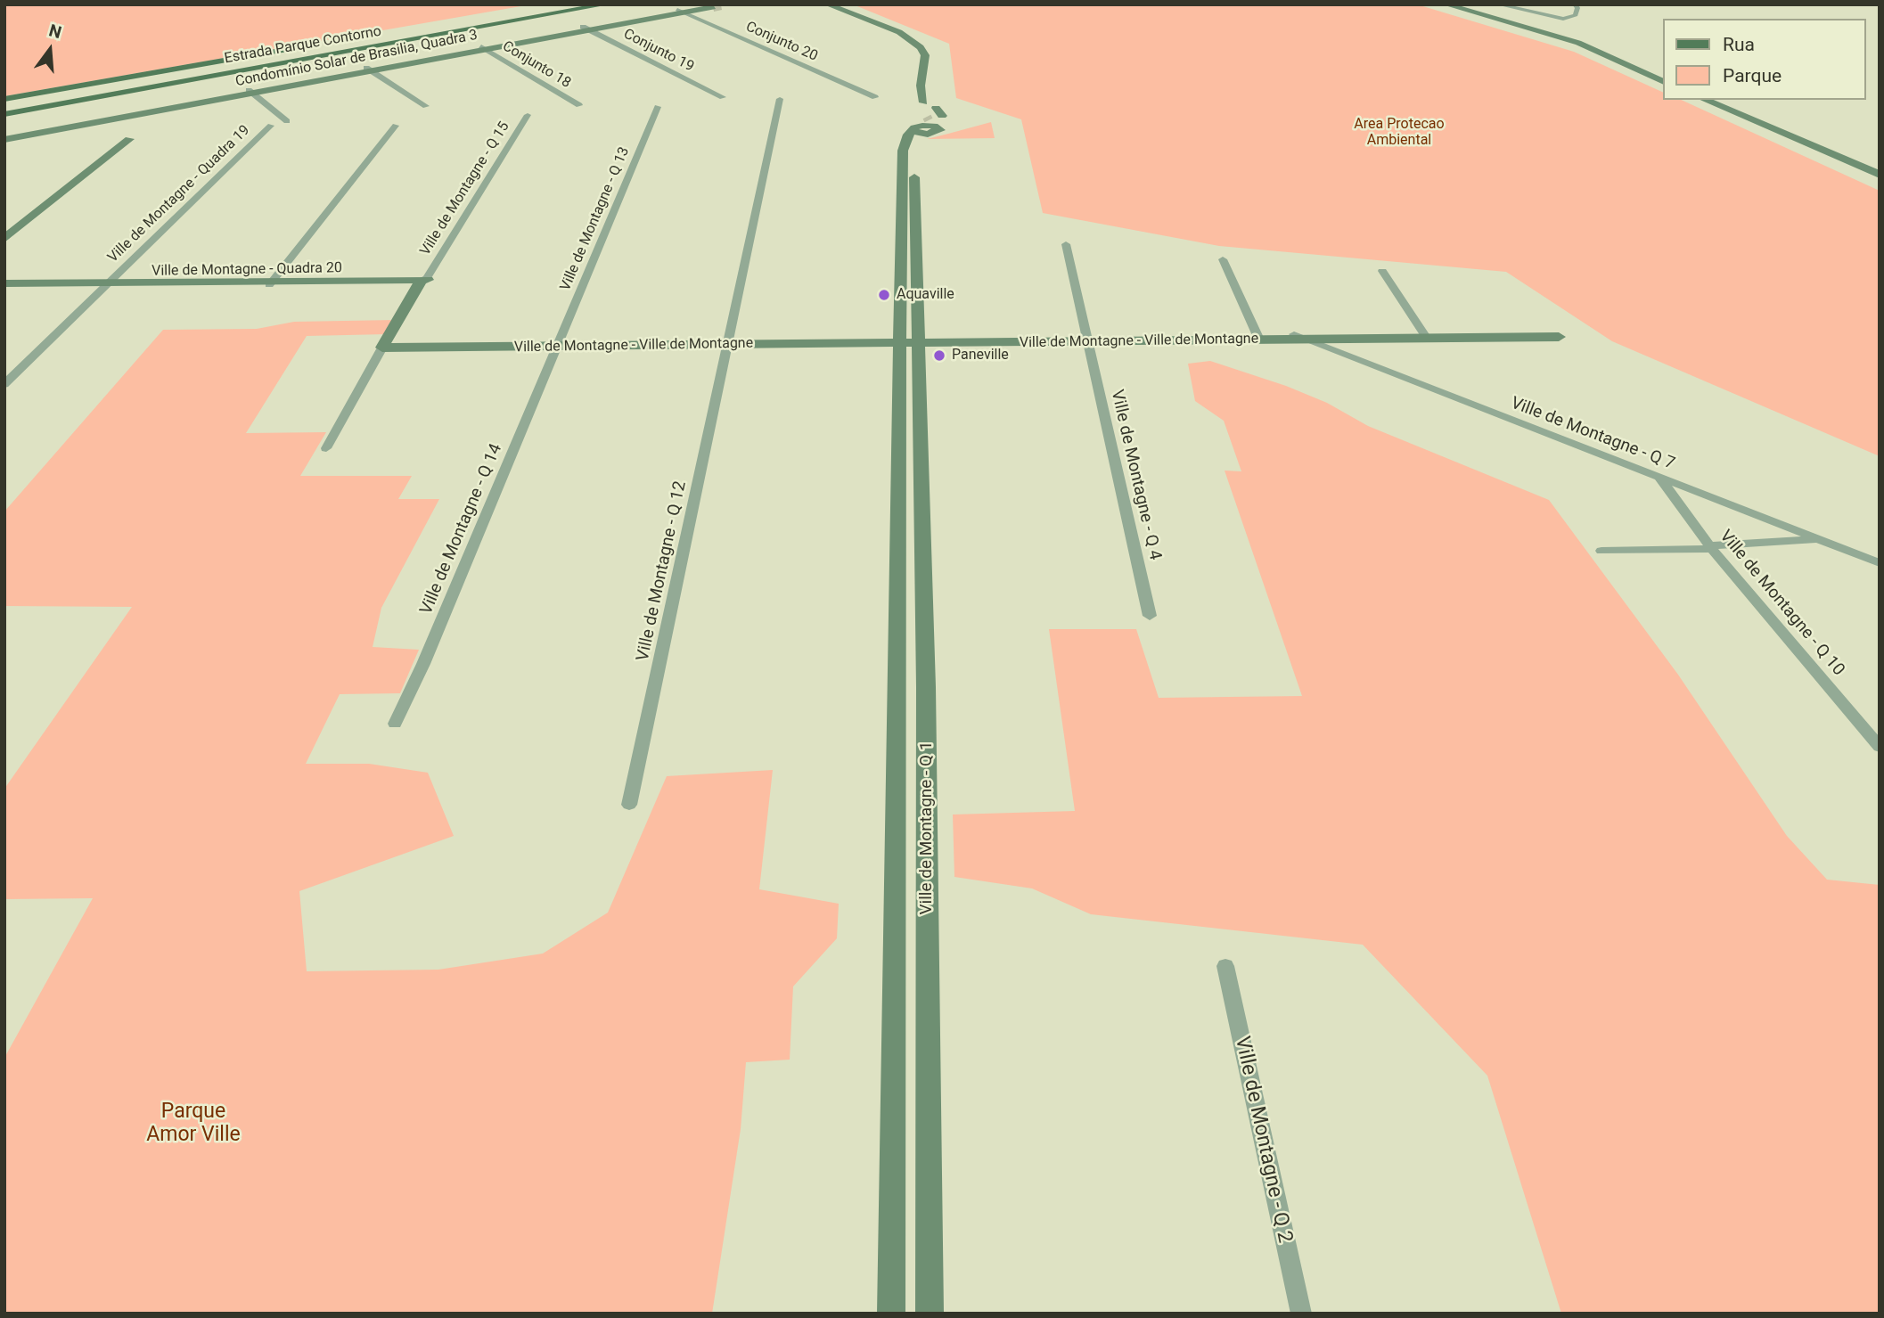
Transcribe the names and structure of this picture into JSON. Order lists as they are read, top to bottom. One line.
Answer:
{"streets":{"main road":["Estrada Parque Contorno"],"street":["Conjunto 20","Conjunto 19","Condomínio Solar de Brasilia, Quadra 3","Conjunto 18","Ville de Montagne - Q 15","Ville de Montagne - Quadra 19","Ville de Montagne - Q 13","Ville de Montagne - Quadra 20","Ville de Montagne - Ville de Montagne","Ville de Montagne - Q 7","Ville de Montagne - Q 4","Ville de Montagne - Q 14","Ville de Montagne - Q 12","Ville de Montagne - Q 10","Ville de Montagne - Q 1","Ville de Montagne - Q 2"]},"crossings":[["Conjunto 20","Condomínio Solar de Brasilia, Quadra 3"],["Conjunto 19","Condomínio Solar de Brasilia, Quadra 3"],["Condomínio Solar de Brasilia, Quadra 3","Conjunto 18"],["Ville de Montagne - Q 15","Ville de Montagne - Quadra 20"],["Ville de Montagne - Quadra 19","Ville de Montagne - Quadra 20"],["Ville de Montagne - Q 13","Ville de Montagne - Ville de Montagne"],["Ville de Montagne - Q 13","Ville de Montagne - Q 14"],["Ville de Montagne - Ville de Montagne","Ville de Montagne - Q 7"],["Ville de Montagne - Ville de Montagne","Ville de Montagne - Q 4"],["Ville de Montagne - Ville de Montagne","Ville de Montagne - Q 14"],["Ville de Montagne - Ville de Montagne","Ville de Montagne - Q 12"],["Ville de Montagne - Ville de Montagne","Ville de Montagne - Q 1"],["Ville de Montagne - Q 7","Ville de Montagne - Q 10"]],"parks":["Area Protecao Ambiental","Parque Amor Ville"],"places":["Aquaville","Paneville"],"legend":["Rua","Parque"],"north":"top"}
